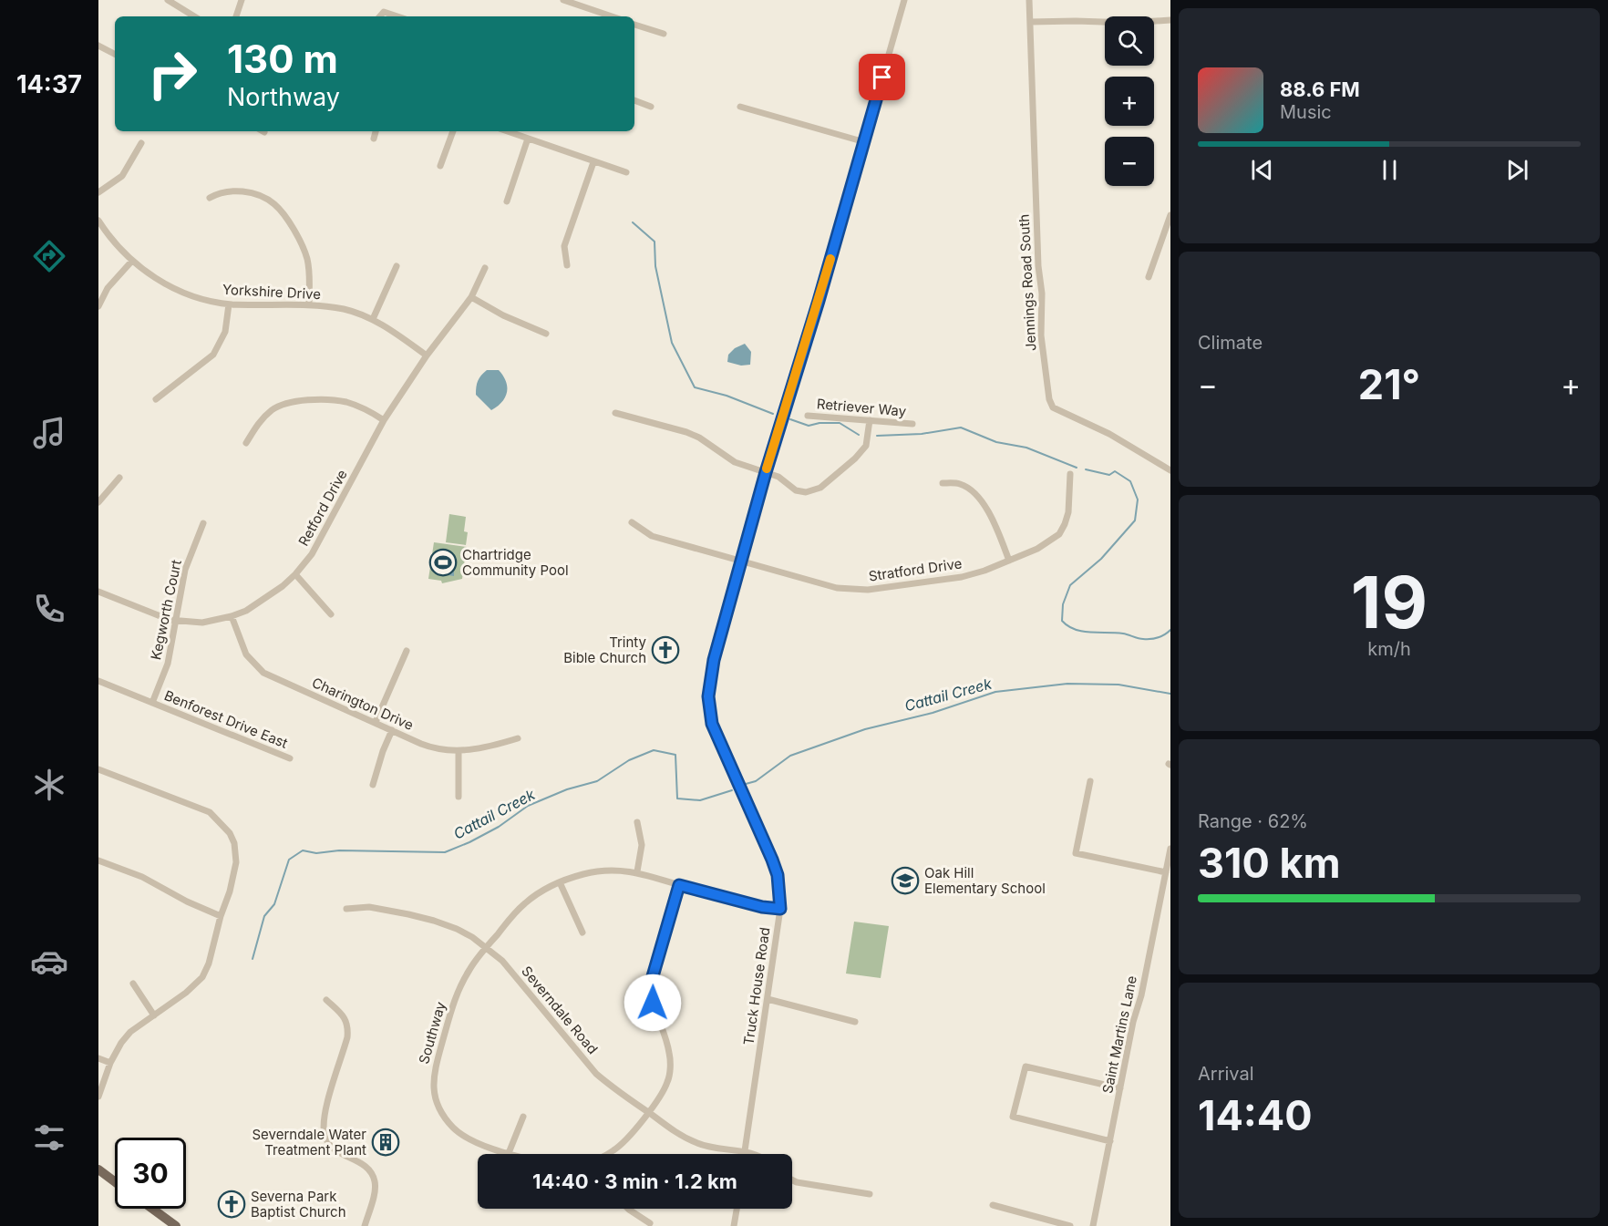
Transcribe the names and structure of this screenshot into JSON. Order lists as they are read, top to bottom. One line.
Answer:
{"streets":{"street":["Jennings Road South","Yorkshire Drive","Retriever Way","Retford Drive","Stratford Drive","Kegworth Court","Charington Drive","Benforest Drive East","Truck House Road","Severndale Road","Southway","Saint Martins Lane"]},"crossings":[["Yorkshire Drive","Retford Drive"],["Retford Drive","Kegworth Court"],["Retford Drive","Charington Drive"],["Stratford Drive","Truck House Road"],["Kegworth Court","Benforest Drive East"],["Truck House Road","Severndale Road"],["Truck House Road","Southway"],["Severndale Road","Southway"]],"water":["Cattail Creek"],"places":{"sports":["Chartridge Community Pool"],"church":["Trinty Bible Church","Severna Park Baptist Church"],"school or university":["Oak Hill Elementary School"],"building":["Severndale Water Treatment Plant"]},"page":{"tabs":"14:37","map_buttons":["+","−"],"turn":["130 m","Northway"],"song":["88.6 FM","Music"],"tile":["Climate",["19","km/h"],["Range · 62%","310 km"],["Arrival","14:40"]],"heat":["−","21°","+"],"limit":"30","trip":"14:40 · 3 min · 1.2 km"}}
